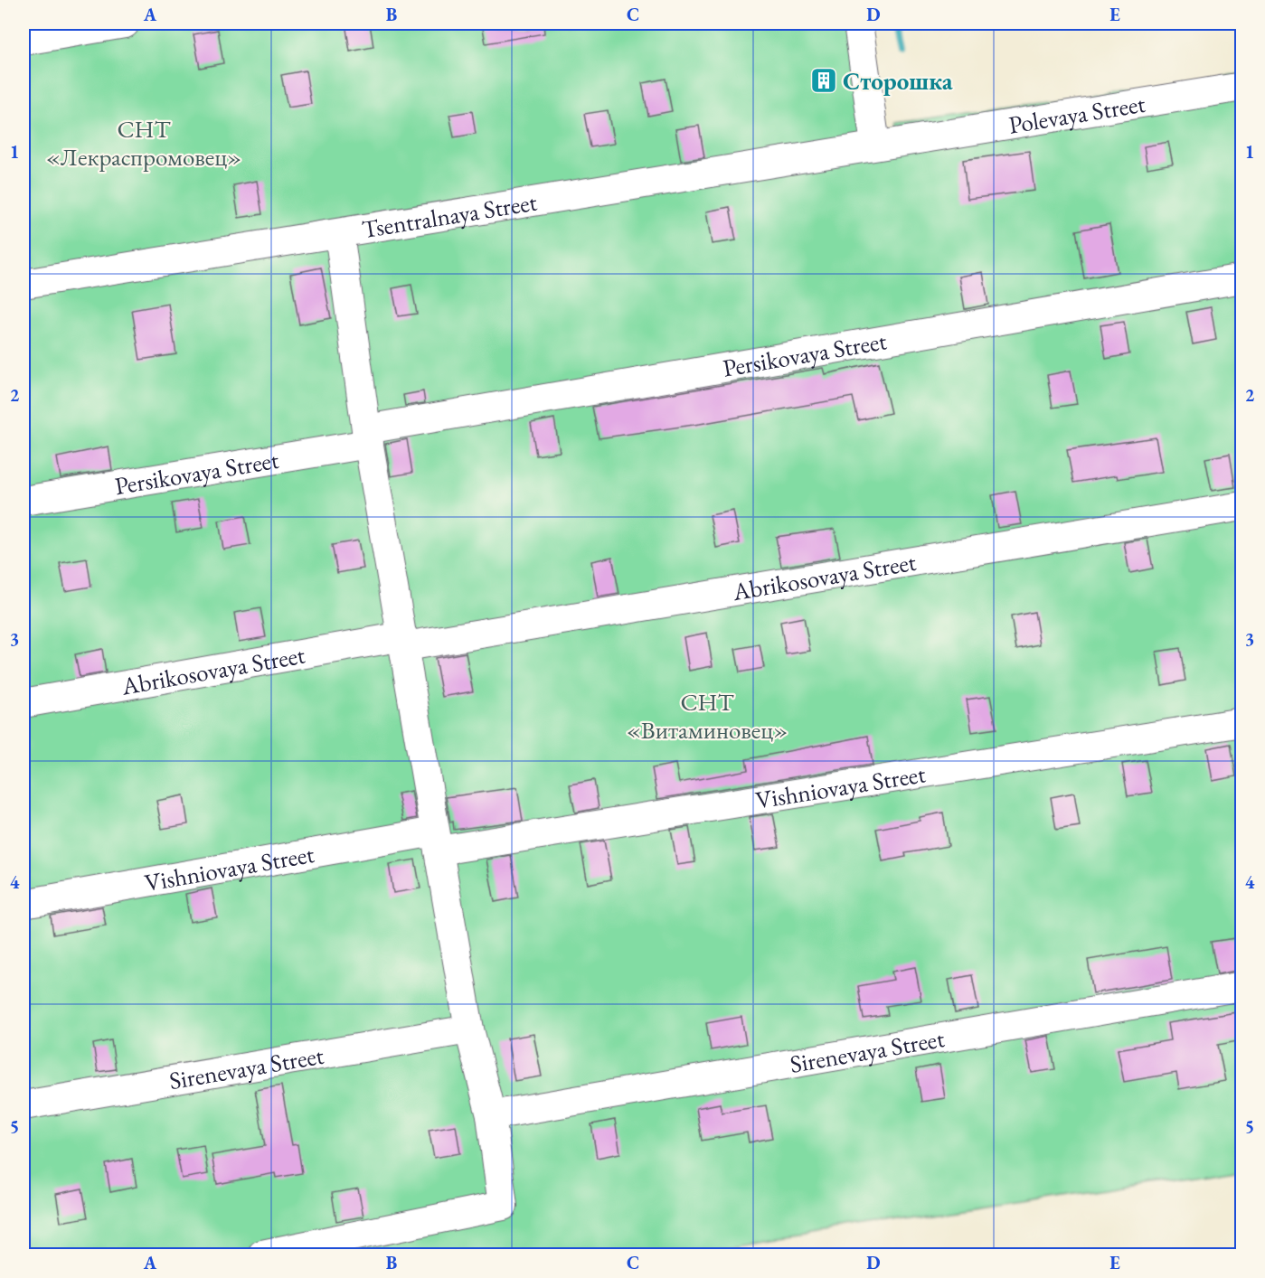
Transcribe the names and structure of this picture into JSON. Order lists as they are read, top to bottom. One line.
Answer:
{"streets":{"street":["Polevaya Street","Tsentralnaya Street","Persikovaya Street","Abrikosovaya Street","Vishniovaya Street","Sirenevaya Street"]},"crossings":[["Polevaya Street","Tsentralnaya Street"]],"parks":["СНТ «Лекраспромовец»","СНТ «Витаминовец»"],"places":{"building":["Сторошка"]},"grid":{"columns":["A","B","C","D","E"],"rows":["1","2","3","4","5"]}}
